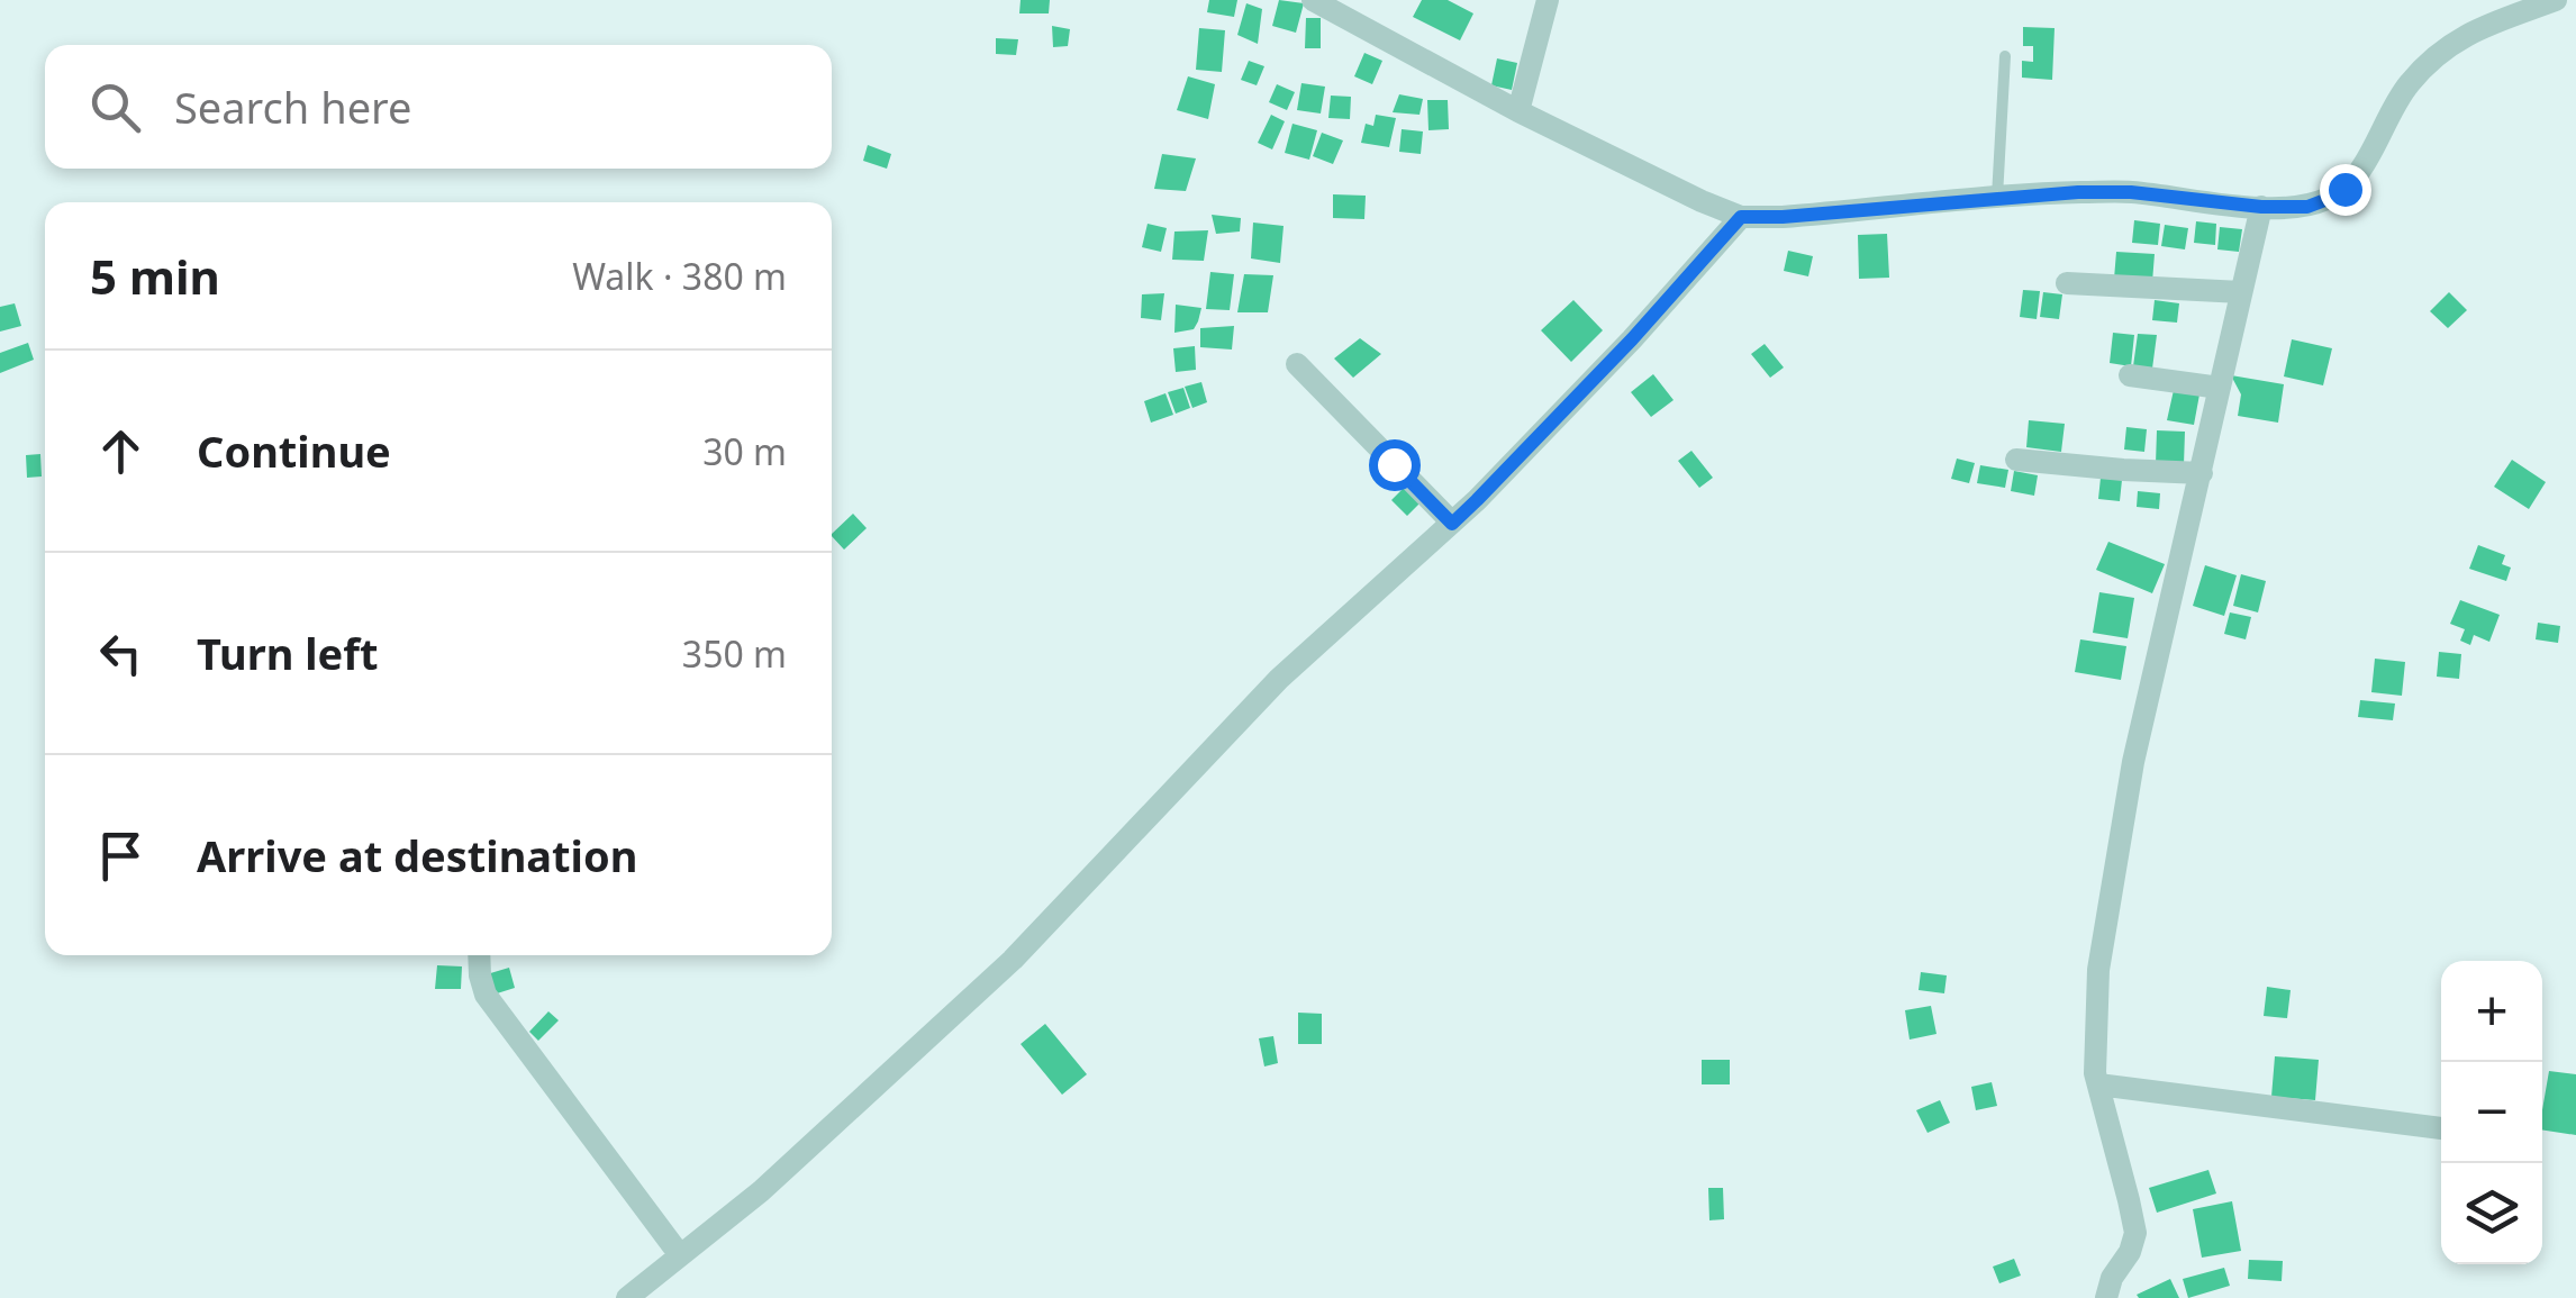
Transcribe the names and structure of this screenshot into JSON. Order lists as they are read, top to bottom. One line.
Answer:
{"page":{"search":"Search here","heading":["5 min","Walk · 380 m"],"list":[["Continue","30 m"],["Turn left","350 m"],"Arrive at destination"],"map_buttons":["+","−"]}}
